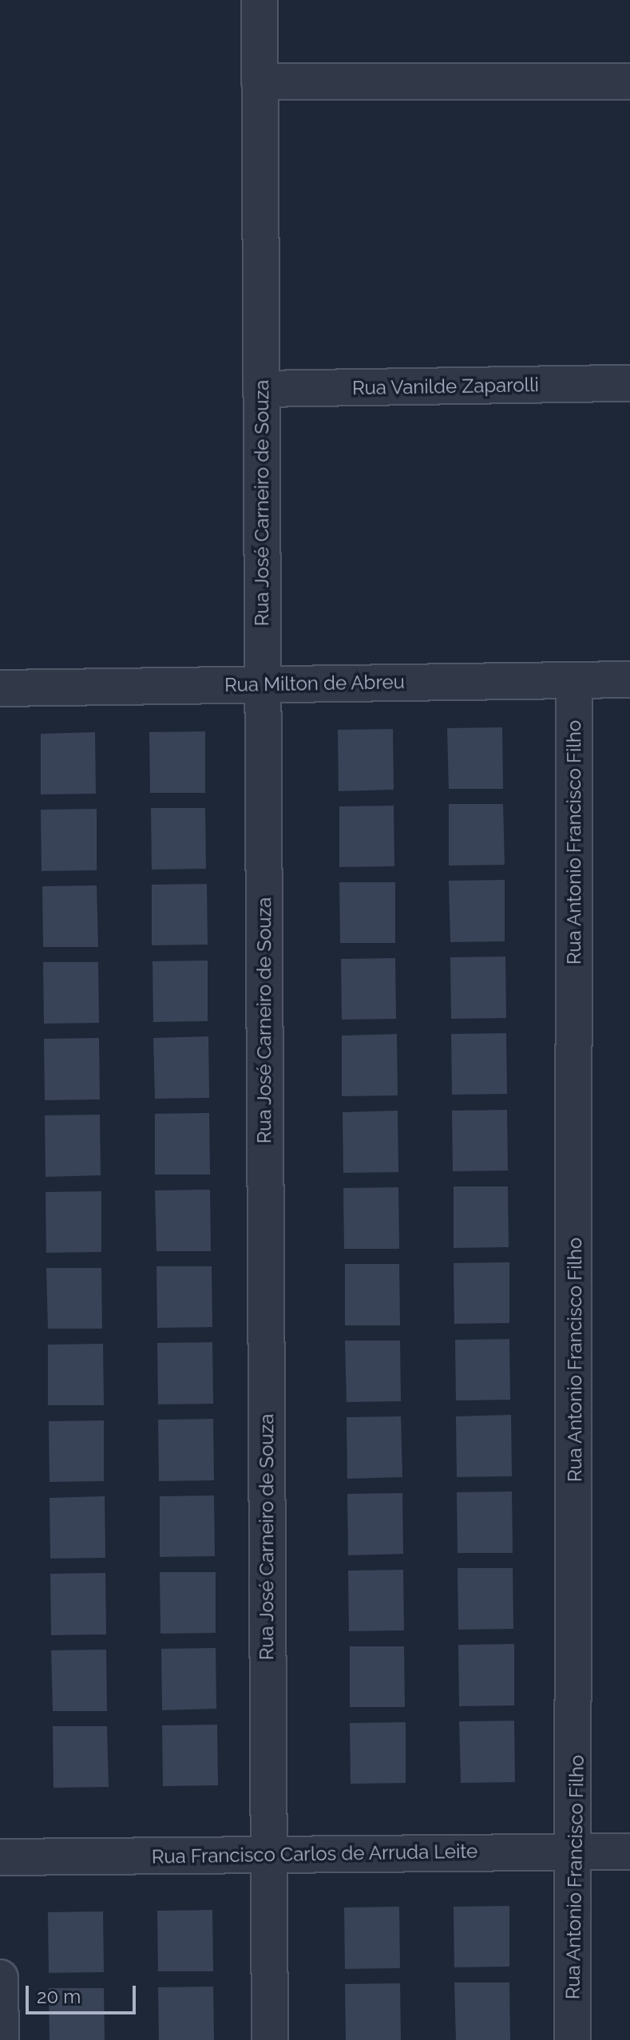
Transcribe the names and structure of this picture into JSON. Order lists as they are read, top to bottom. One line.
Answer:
{"streets":{"street":["Rua Vanilde Zaparolli","Rua José Carneiro de Souza","Rua Milton de Abreu","Rua Antonio Francisco Filho","Rua Francisco Carlos de Arruda Leite"]},"crossings":[["Rua Vanilde Zaparolli","Rua José Carneiro de Souza"],["Rua José Carneiro de Souza","Rua Milton de Abreu"],["Rua José Carneiro de Souza","Rua Francisco Carlos de Arruda Leite"],["Rua Milton de Abreu","Rua Antonio Francisco Filho"],["Rua Antonio Francisco Filho","Rua Francisco Carlos de Arruda Leite"]],"scale_bar":"20 m"}
